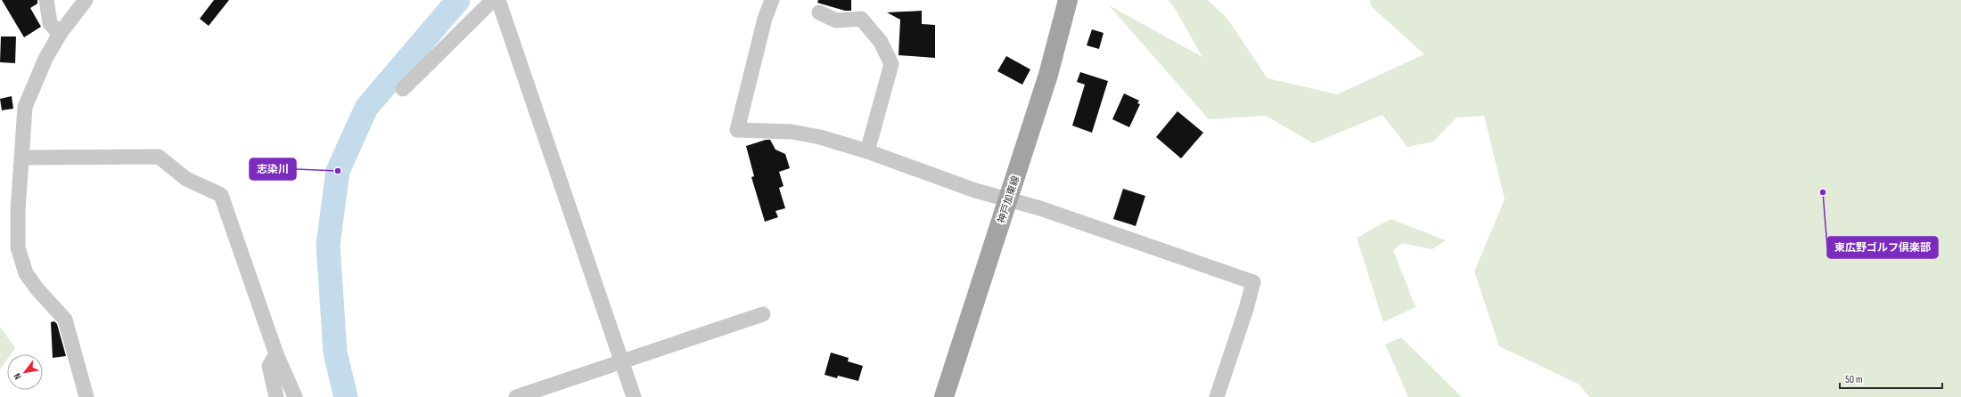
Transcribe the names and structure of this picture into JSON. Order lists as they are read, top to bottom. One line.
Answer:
{"streets":{"main road":["神戸加東線"]},"places":["志染川","東広野ゴルフ倶楽部"],"scale_bar":"50 m","north":"bottom left"}
